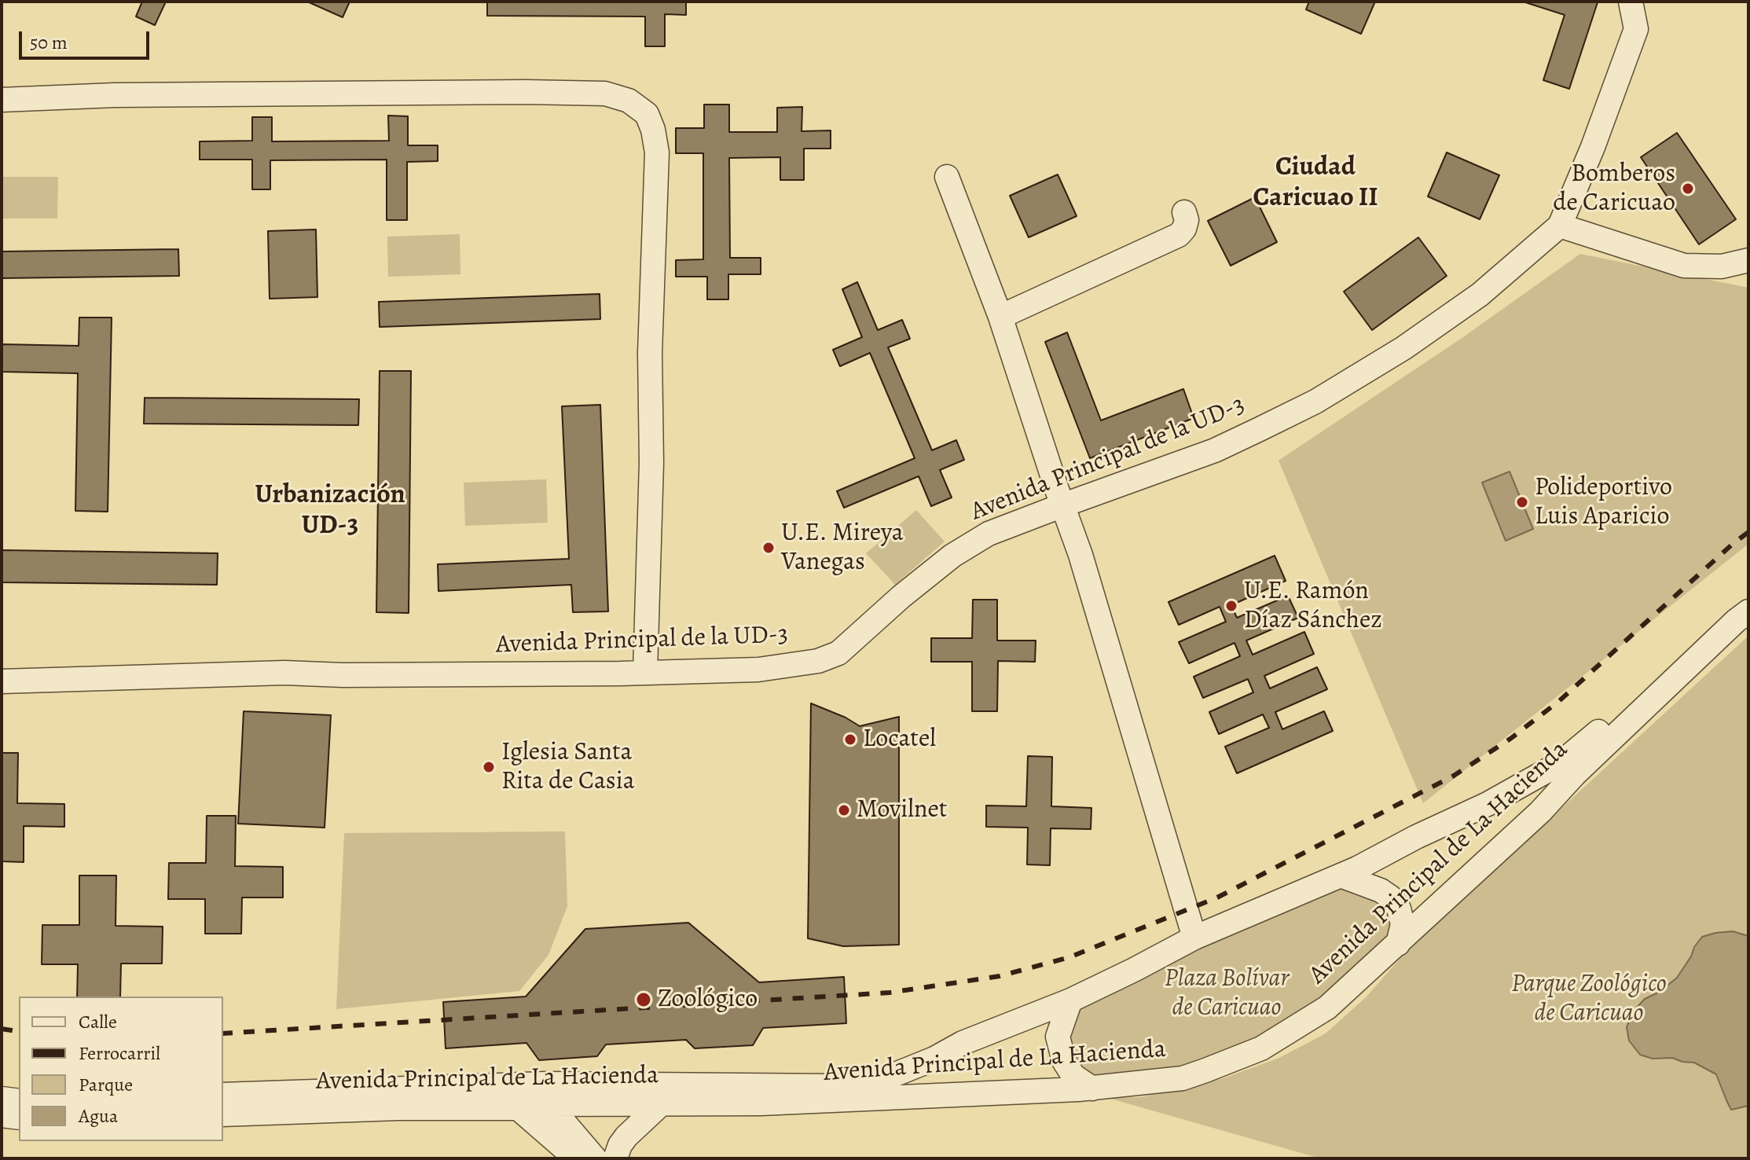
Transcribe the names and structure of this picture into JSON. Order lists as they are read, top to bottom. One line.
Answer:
{"streets":{"street":["Avenida Principal de la UD-3","Avenida Principal de La Hacienda"]},"districts":["Ciudad Caricuao II","Urbanización UD-3"],"parks":["Plaza Bolívar de Caricuao","Parque Zoológico de Caricuao"],"places":["Bomberos de Caricuao","Polideportivo Luis Aparicio","U.E. Mireya Vanegas","U.E. Ramón Díaz Sánchez","Locatel","Iglesia Santa Rita de Casia","Movilnet","Zoológico"],"legend":["Calle","Ferrocarril","Parque","Agua"],"scale_bar":"50 m"}
